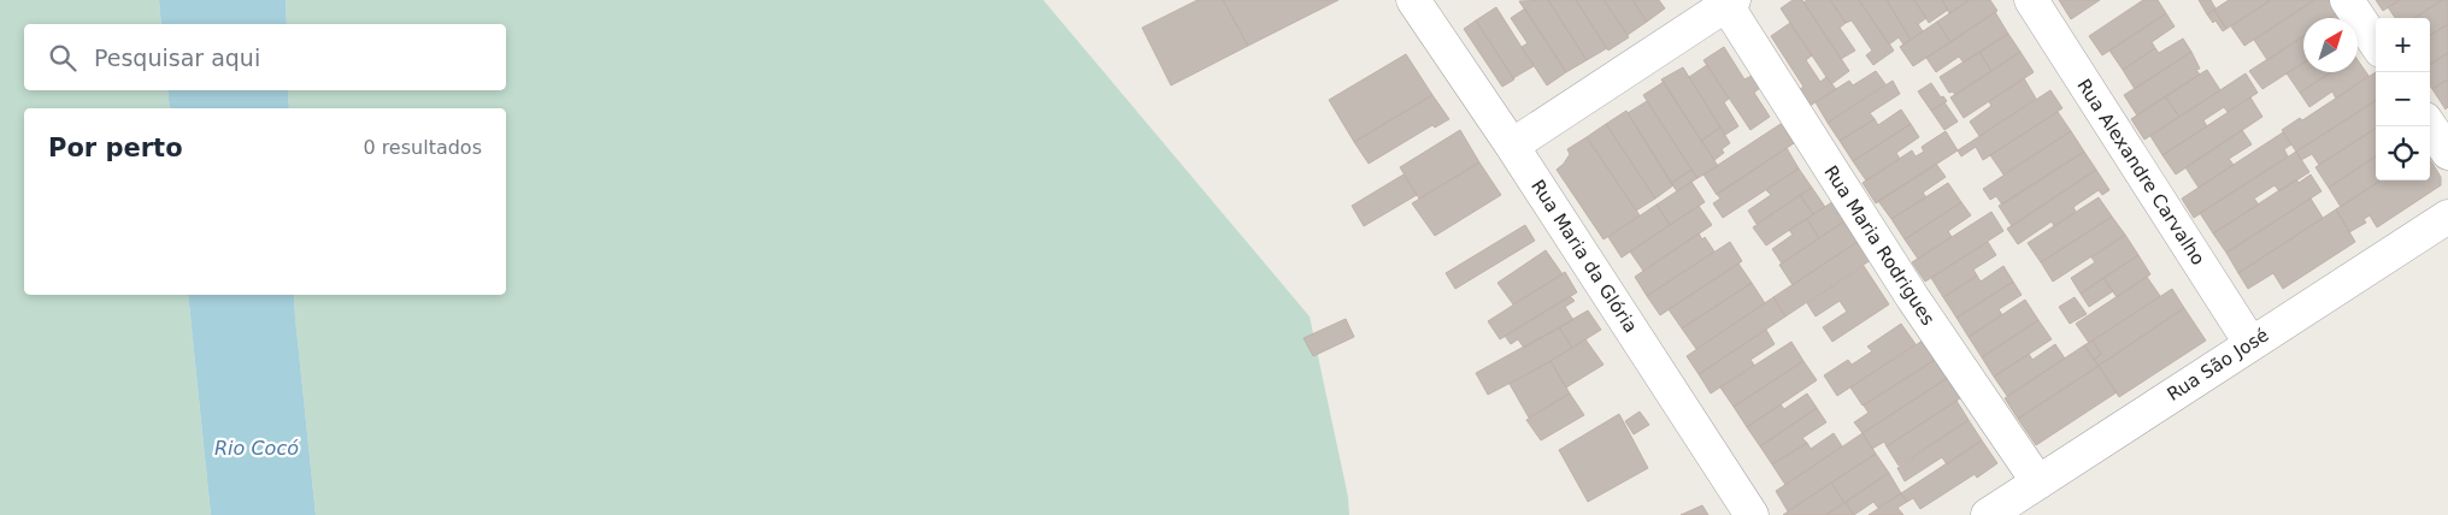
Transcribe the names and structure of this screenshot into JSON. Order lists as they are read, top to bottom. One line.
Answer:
{"streets":{"street":["Rua Alexandre Carvalho","Rua Maria Rodrigues","Rua Maria da Glória","Rua São José"]},"crossings":[["Rua Alexandre Carvalho","Rua São José"],["Rua Maria Rodrigues","Rua São José"]],"water":["Rio Cocó"],"north":"top right","page":{"map_buttons":["+","−"],"search":"Pesquisar aqui","heading":["Por perto","0 resultados"]}}
